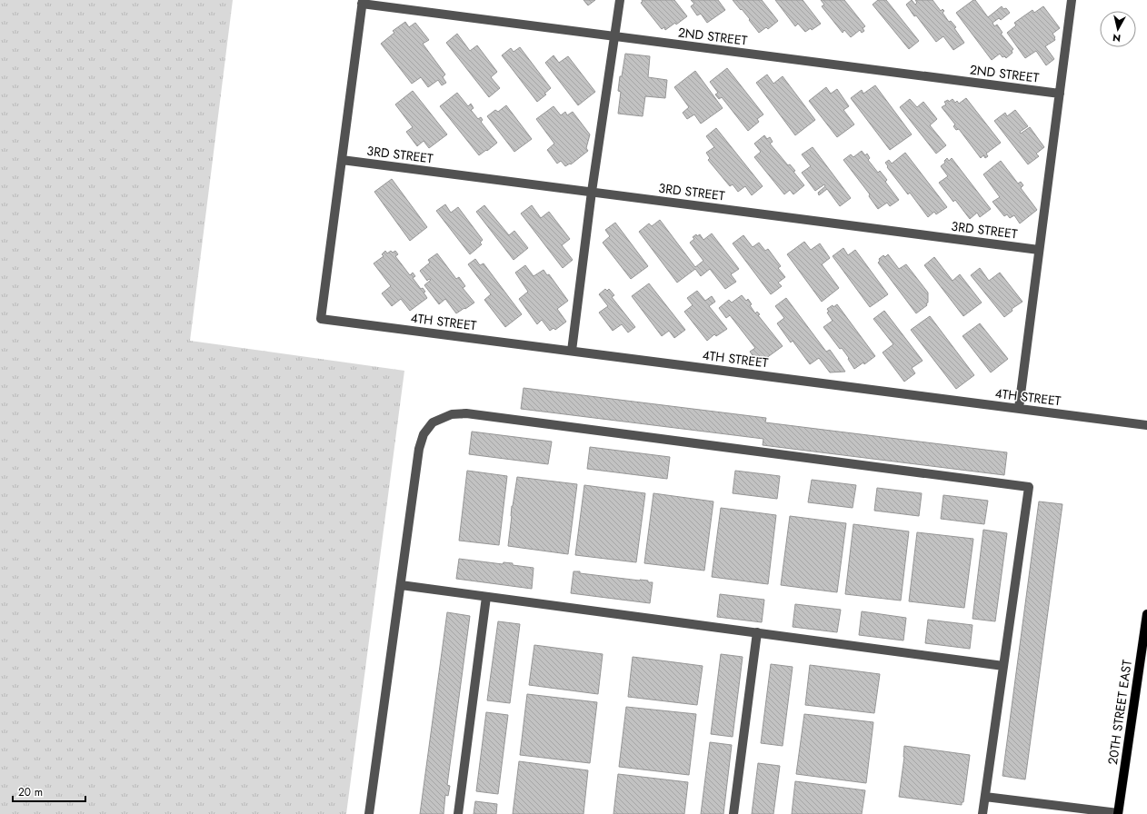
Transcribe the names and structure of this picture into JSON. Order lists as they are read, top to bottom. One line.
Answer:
{"streets":{"main road":["20TH STREET EAST"],"street":["2ND STREET","3RD STREET","4TH STREET"]},"crossings":[["3RD STREET","4TH STREET"]],"scale_bar":"20 m","north":"bottom"}
